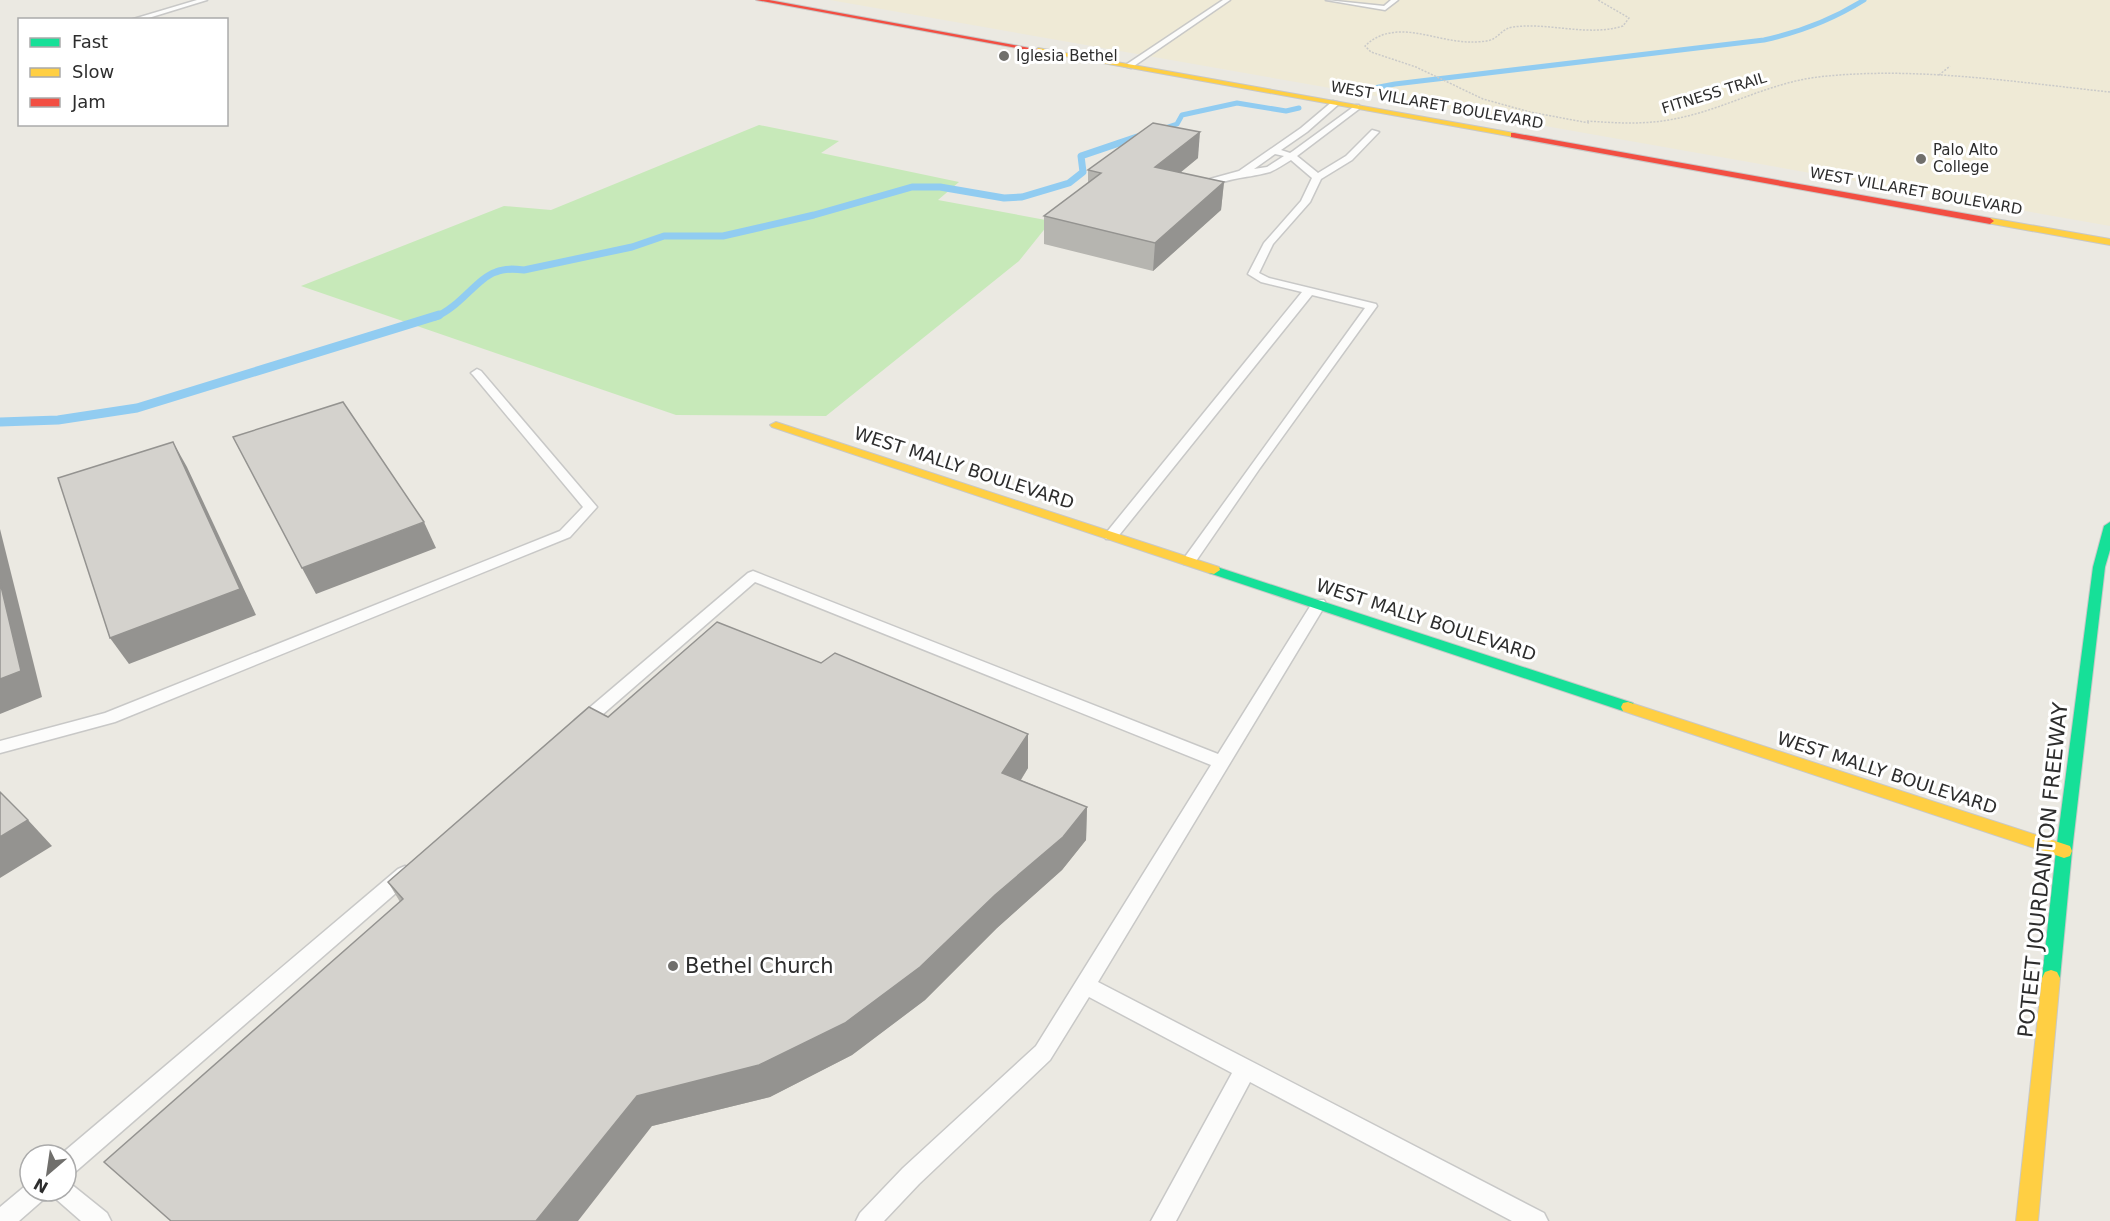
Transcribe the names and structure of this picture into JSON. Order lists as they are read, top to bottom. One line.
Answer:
{"streets":{"street":["WEST VILLARET BOULEVARD","WEST MALLY BOULEVARD","POTEET JOURDANTON FREEWAY"],"path":["FITNESS TRAIL"]},"crossings":[["WEST MALLY BOULEVARD","POTEET JOURDANTON FREEWAY"]],"places":["Iglesia Bethel","Palo Alto College","Bethel Church"],"legend":["Fast","Slow","Jam"],"north":"bottom left"}
